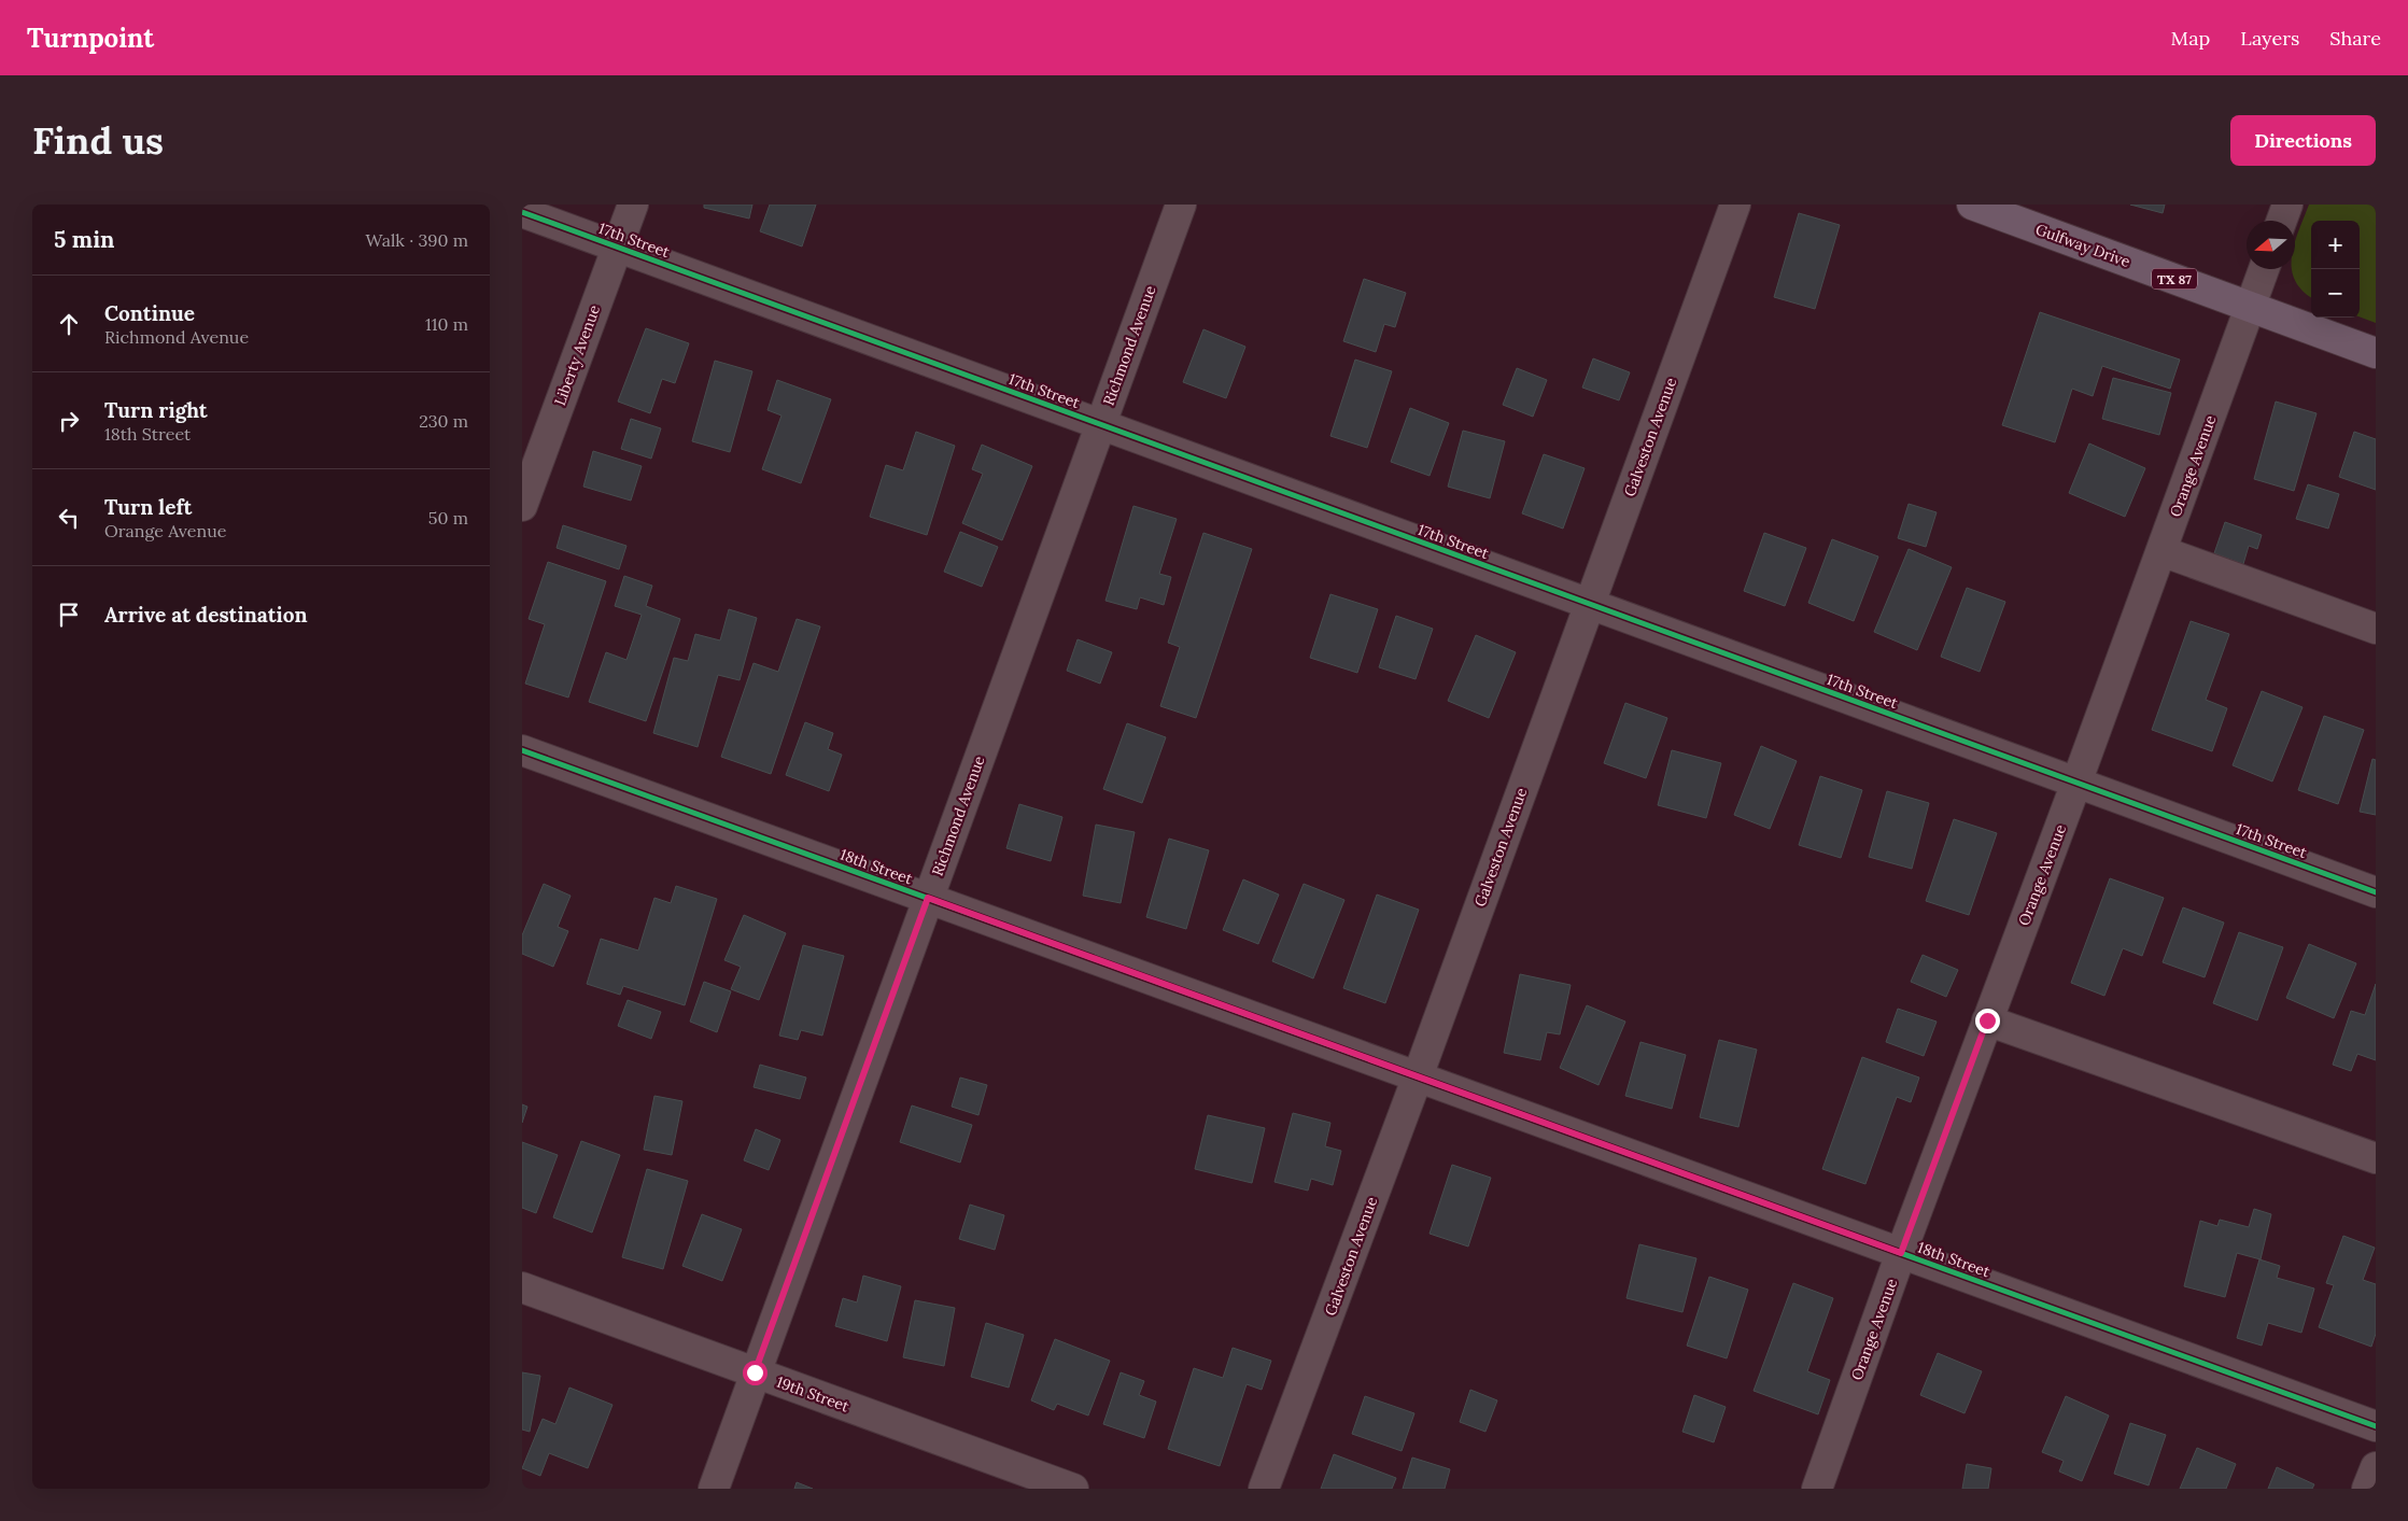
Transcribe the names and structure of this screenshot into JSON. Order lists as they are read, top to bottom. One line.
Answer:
{"streets":{"main road":["Gulfway Drive","TX 87"],"street":["17th Street","Richmond Avenue","Liberty Avenue","Galveston Avenue","Orange Avenue","18th Street","19th Street"]},"crossings":[["17th Street","Richmond Avenue"],["17th Street","Liberty Avenue"],["17th Street","Galveston Avenue"],["17th Street","Orange Avenue"],["Gulfway Drive","Orange Avenue"],["Richmond Avenue","18th Street"],["Richmond Avenue","19th Street"],["Galveston Avenue","18th Street"],["Orange Avenue","18th Street"]],"north":"left","page":{"header":"Turnpoint","nav":["Map","Layers","Share"],"buttons":"Directions","title":"Find us","heading":["5 min","Walk · 390 m"],"map_buttons":["+","−"],"list":[["Continue","Richmond Avenue","110 m"],["Turn right","18th Street","230 m"],["Turn left","Orange Avenue","50 m"],"Arrive at destination"]}}
